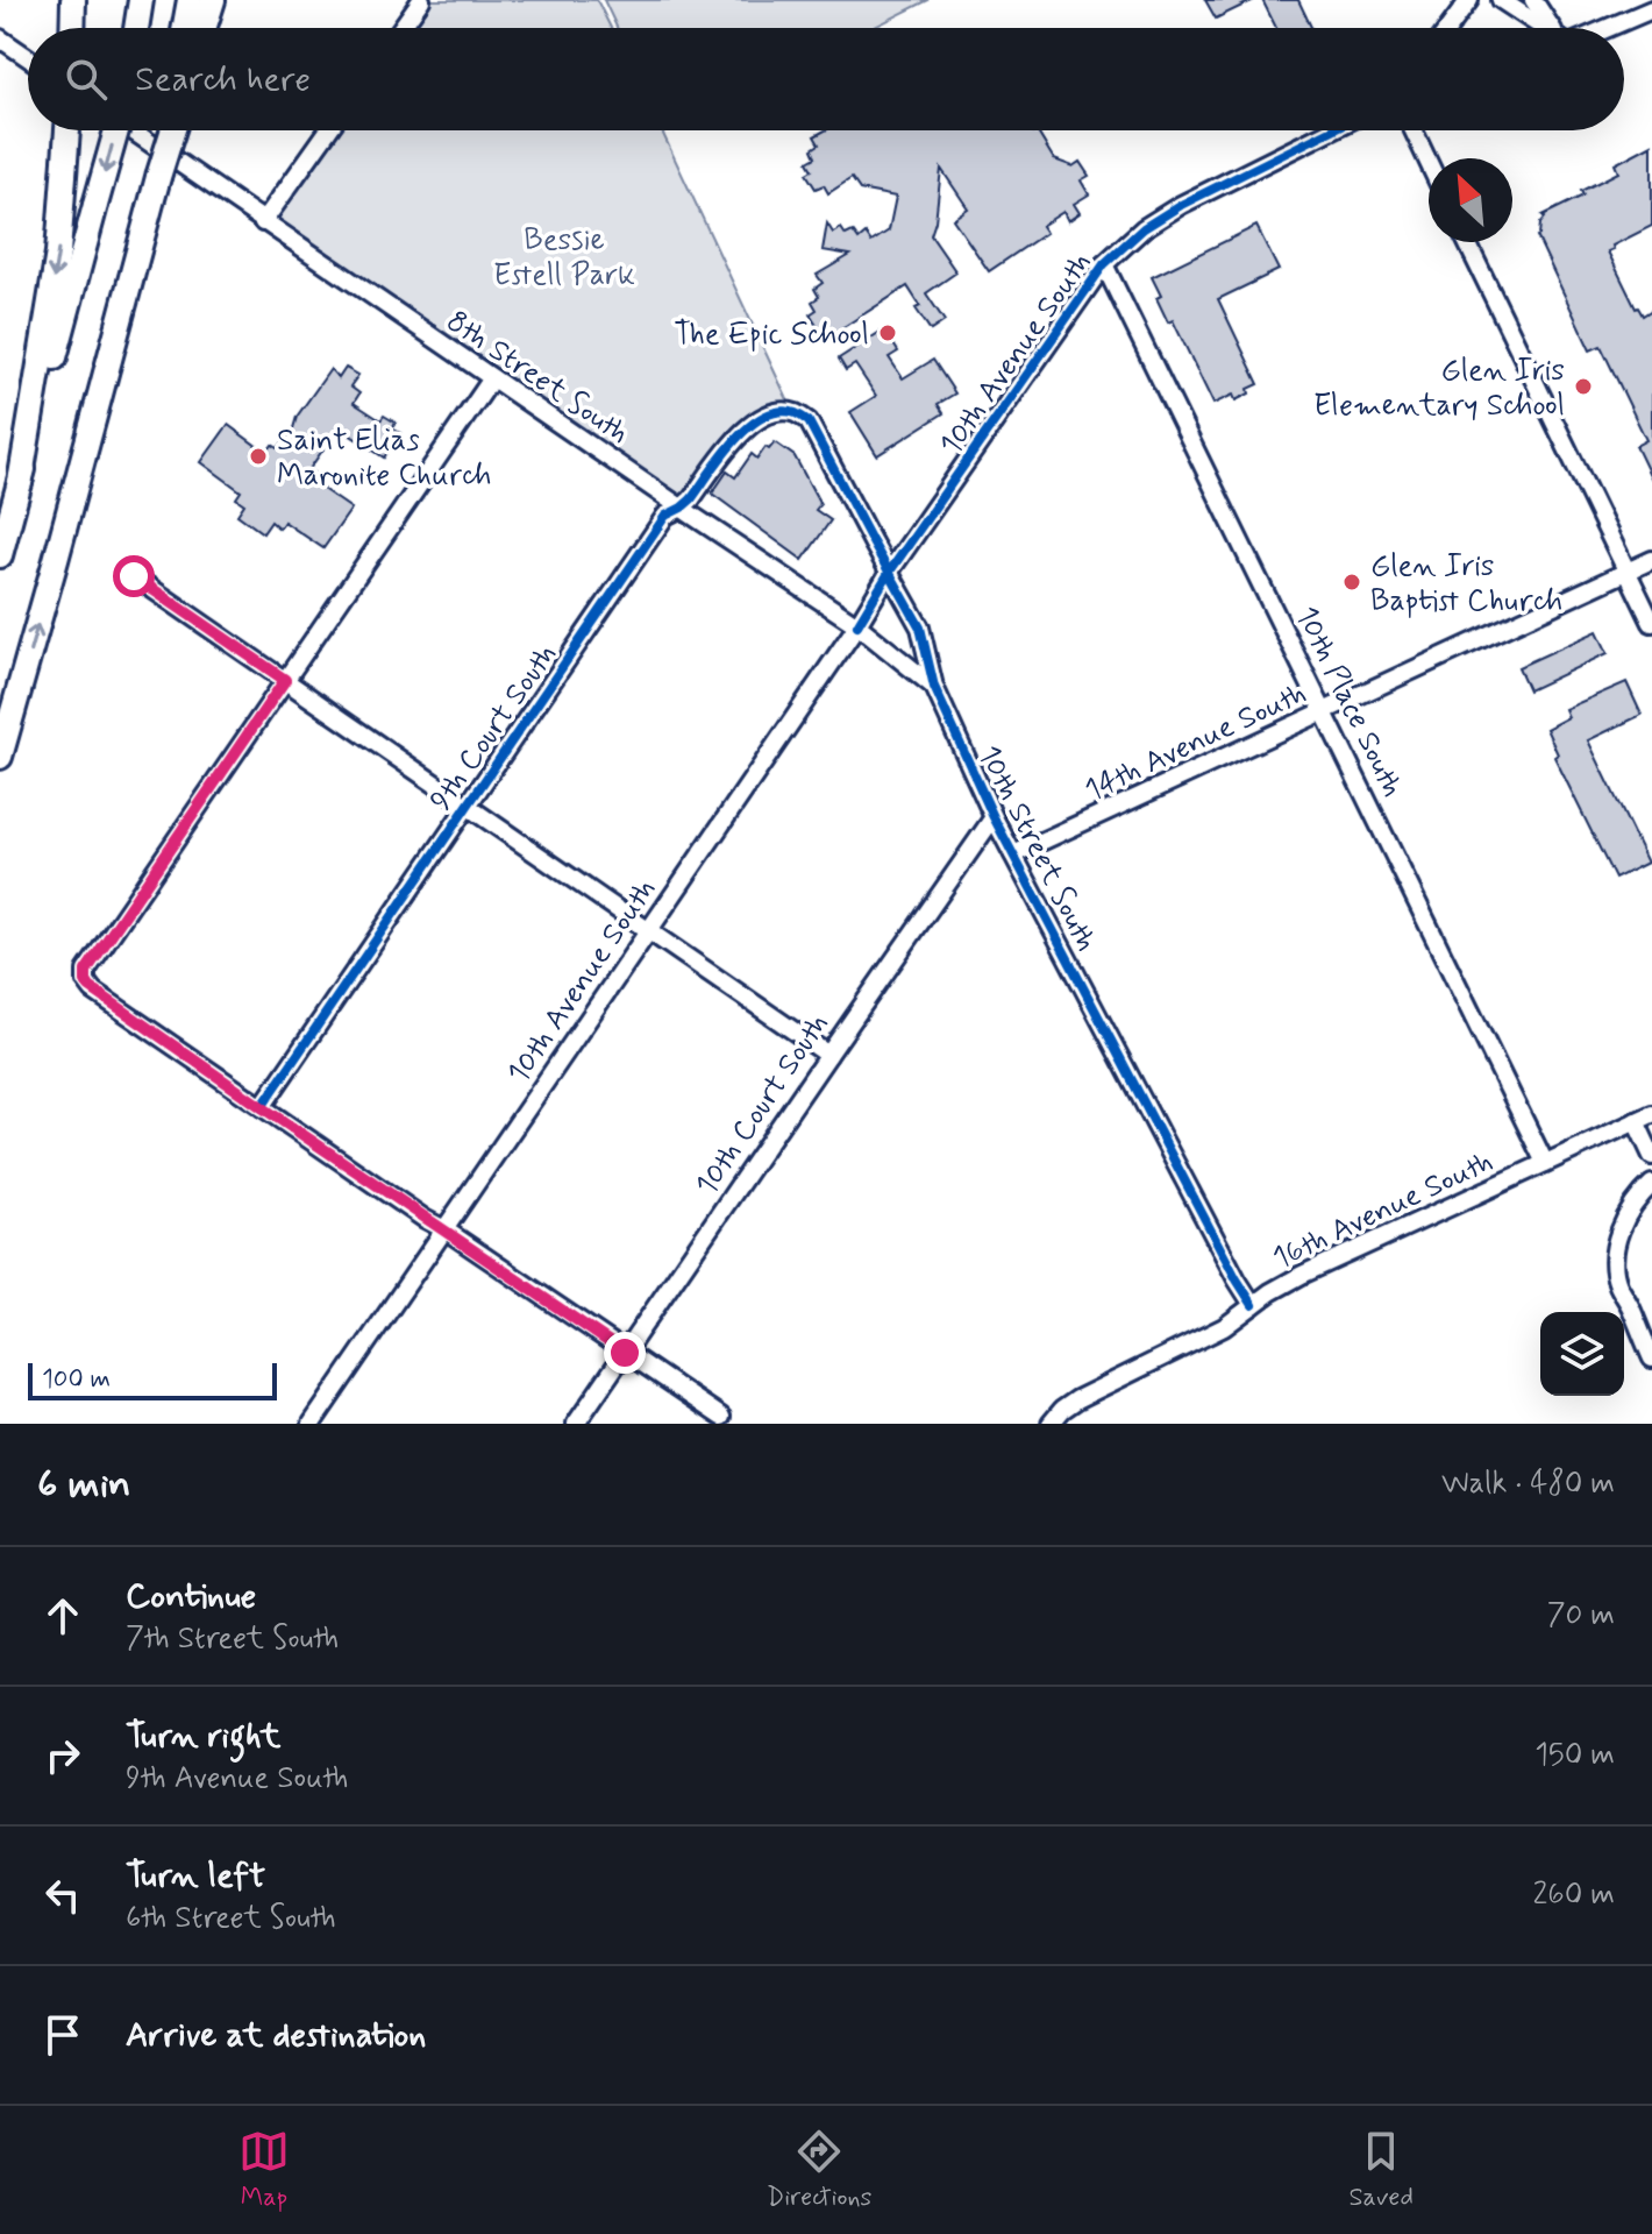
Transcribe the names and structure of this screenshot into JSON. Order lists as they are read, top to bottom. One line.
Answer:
{"streets":{"street":["10th Avenue South","8th Street South","10th Place South","9th Court South","14th Avenue South","10th Street South","10th Court South","16th Avenue South"]},"crossings":[["10th Avenue South","8th Street South"],["10th Avenue South","10th Place South"],["10th Avenue South","10th Street South"],["8th Street South","9th Court South"],["8th Street South","10th Street South"],["10th Place South","14th Avenue South"],["10th Place South","16th Avenue South"],["9th Court South","10th Street South"],["14th Avenue South","10th Street South"],["10th Street South","10th Court South"],["10th Street South","16th Avenue South"]],"parks":["Bessie Estell Park"],"places":["The Epic School","Glen Iris Elementary School","Saint Elias Maronite Church","Glen Iris Baptist Church"],"scale_bar":"100 m","north":"top left","page":{"search":"Search here","scale":"100 m","heading":["6 min","Walk · 480 m"],"list":[["Continue","7th Street South","70 m"],["Turn right","9th Avenue South","150 m"],["Turn left","6th Street South","260 m"],"Arrive at destination"],"nav":["Map","Directions","Saved"]}}
